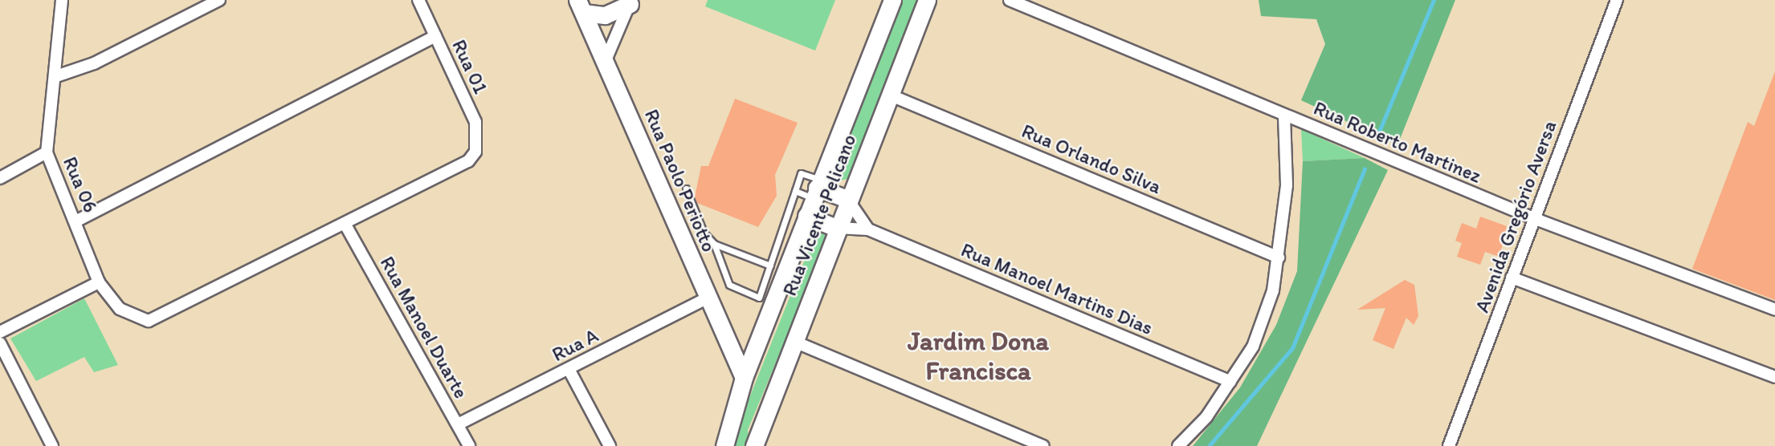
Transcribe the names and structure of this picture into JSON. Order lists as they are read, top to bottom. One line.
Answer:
{"streets":{"street":["Rua 01","Rua Roberto Martinez","Rua Orlando Silva","Rua Paolo Periotto","Rua 06","Rua Vicente Pelicano","Avenida Gregório Aversa","Rua Manoel Martins Dias","Rua Manoel Duarte","Rua A"]},"crossings":[["Rua 01","Rua 06"],["Rua 01","Rua Manoel Duarte"],["Rua Roberto Martinez","Avenida Gregório Aversa"],["Rua Orlando Silva","Rua Vicente Pelicano"],["Rua Paolo Periotto","Rua Vicente Pelicano"],["Rua Paolo Periotto","Rua A"],["Rua 06","Rua Manoel Duarte"],["Rua Vicente Pelicano","Rua Manoel Martins Dias"],["Rua Manoel Duarte","Rua A"]],"districts":["Jardim Dona Francisca"]}
